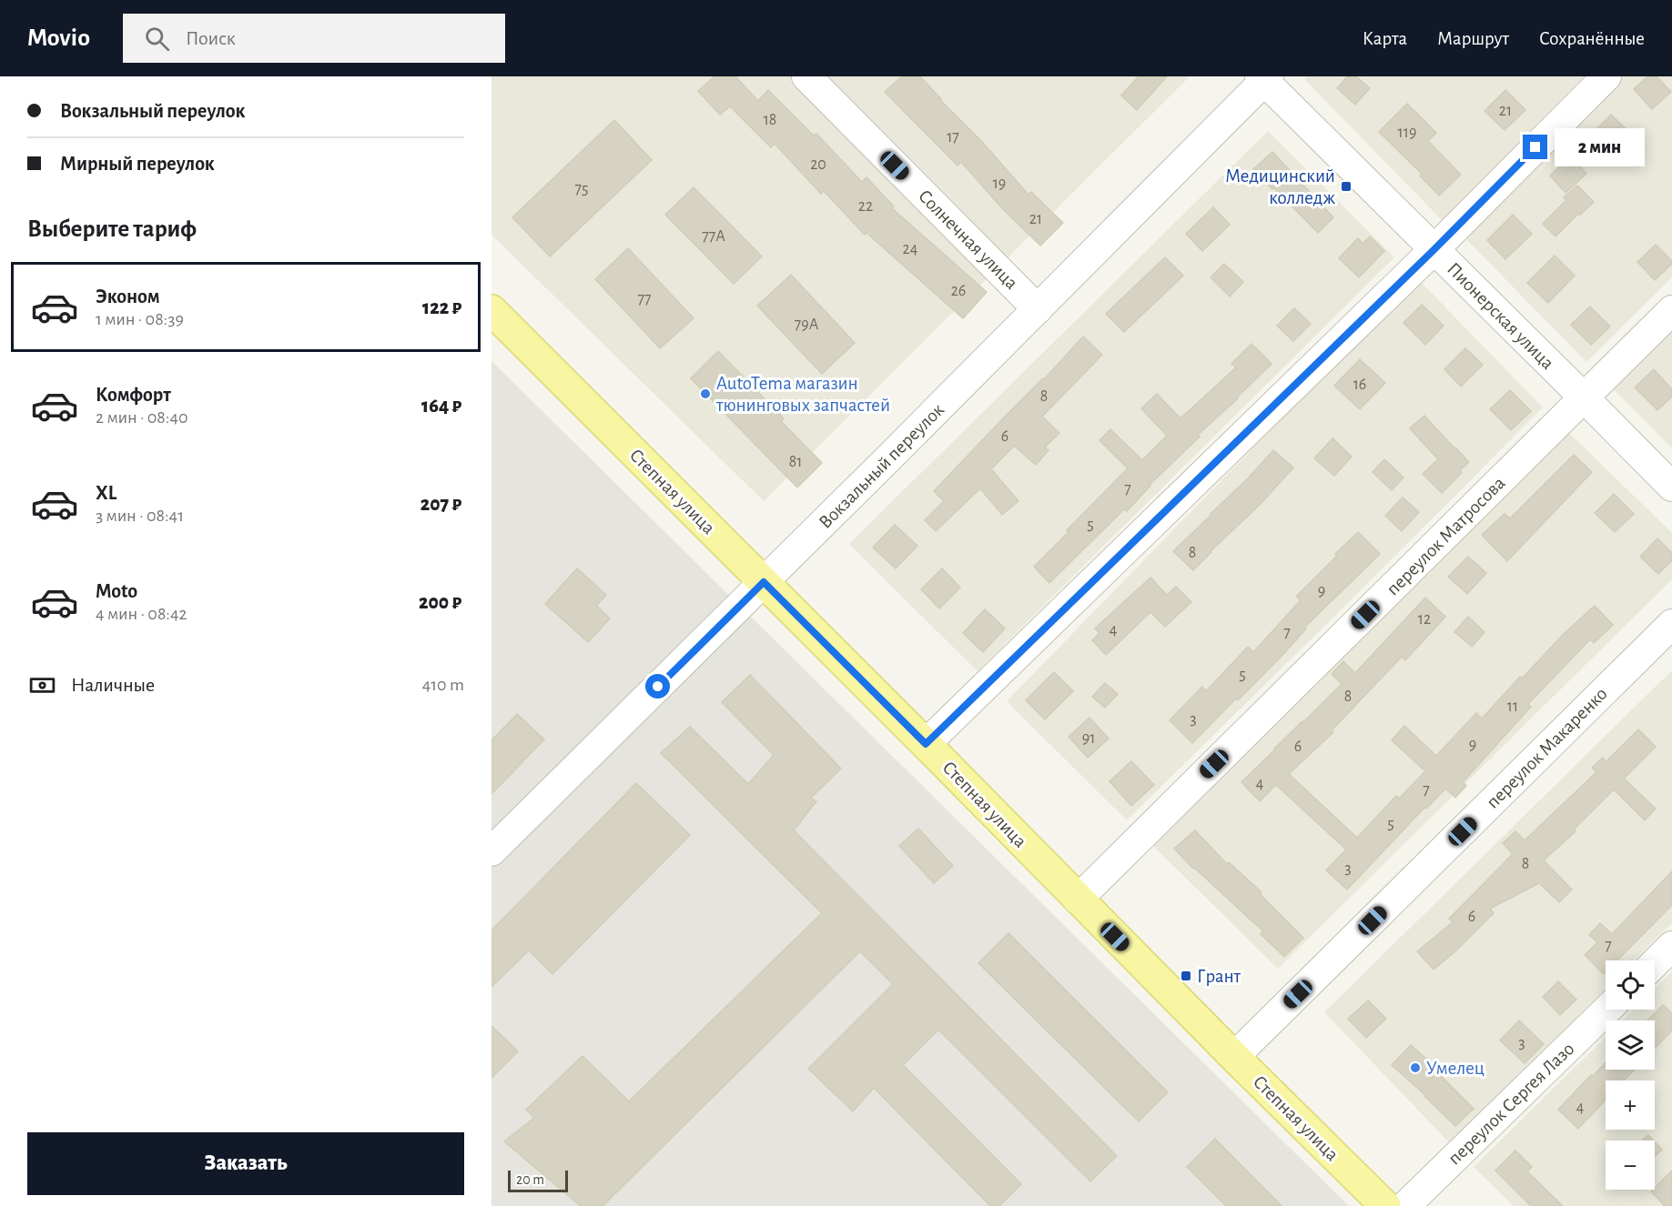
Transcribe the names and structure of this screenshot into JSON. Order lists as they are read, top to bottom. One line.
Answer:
{"streets":{"main road":["Степная улица"],"street":["Солнечная улица","Пионерская улица","Вокзальный переулок","переулок Матросова","переулок Макаренко","переулок Сергея Лазо"]},"crossings":[["Солнечная улица","Вокзальный переулок"],["Пионерская улица","Вокзальный переулок"],["Пионерская улица","переулок Матросова"],["Вокзальный переулок","Степная улица"],["Степная улица","переулок Матросова"],["Степная улица","переулок Макаренко"]],"places":{"transit":["Медицинский колледж","Грант"],"other":["AutoTema магазин тюнинговых запчастей","Умелец"]},"house_numbers":["21","18","119","17","20","19","75","22","21","77А","24","26","77","79А","16","8","6","81","7","5","8","9","12","4","7","5","8","11","3","91","9","6","4","7","5","8","3","6","7","3","4"],"scale_bar":"20 m","page":{"header":"Movio","search":"Поиск","nav":["Карта","Маршрут","Сохранённые"],"banner":["Вокзальный переулок","Мирный переулок"],"bubble":"2 мин","heading":"Выберите тариф","list":[{"name":"Эконом","note":"1 мин · 08:39","value":"122 ₽"},{"name":"Комфорт","note":"2 мин · 08:40","value":"164 ₽"},{"name":"XL","note":"3 мин · 08:41","value":"207 ₽"},{"name":"Moto","note":"4 мин · 08:42","value":"200 ₽"}],"pay":["Наличные","410 m"],"map_buttons":["+","−"],"buttons":"Заказать","scale":"20 m"}}
